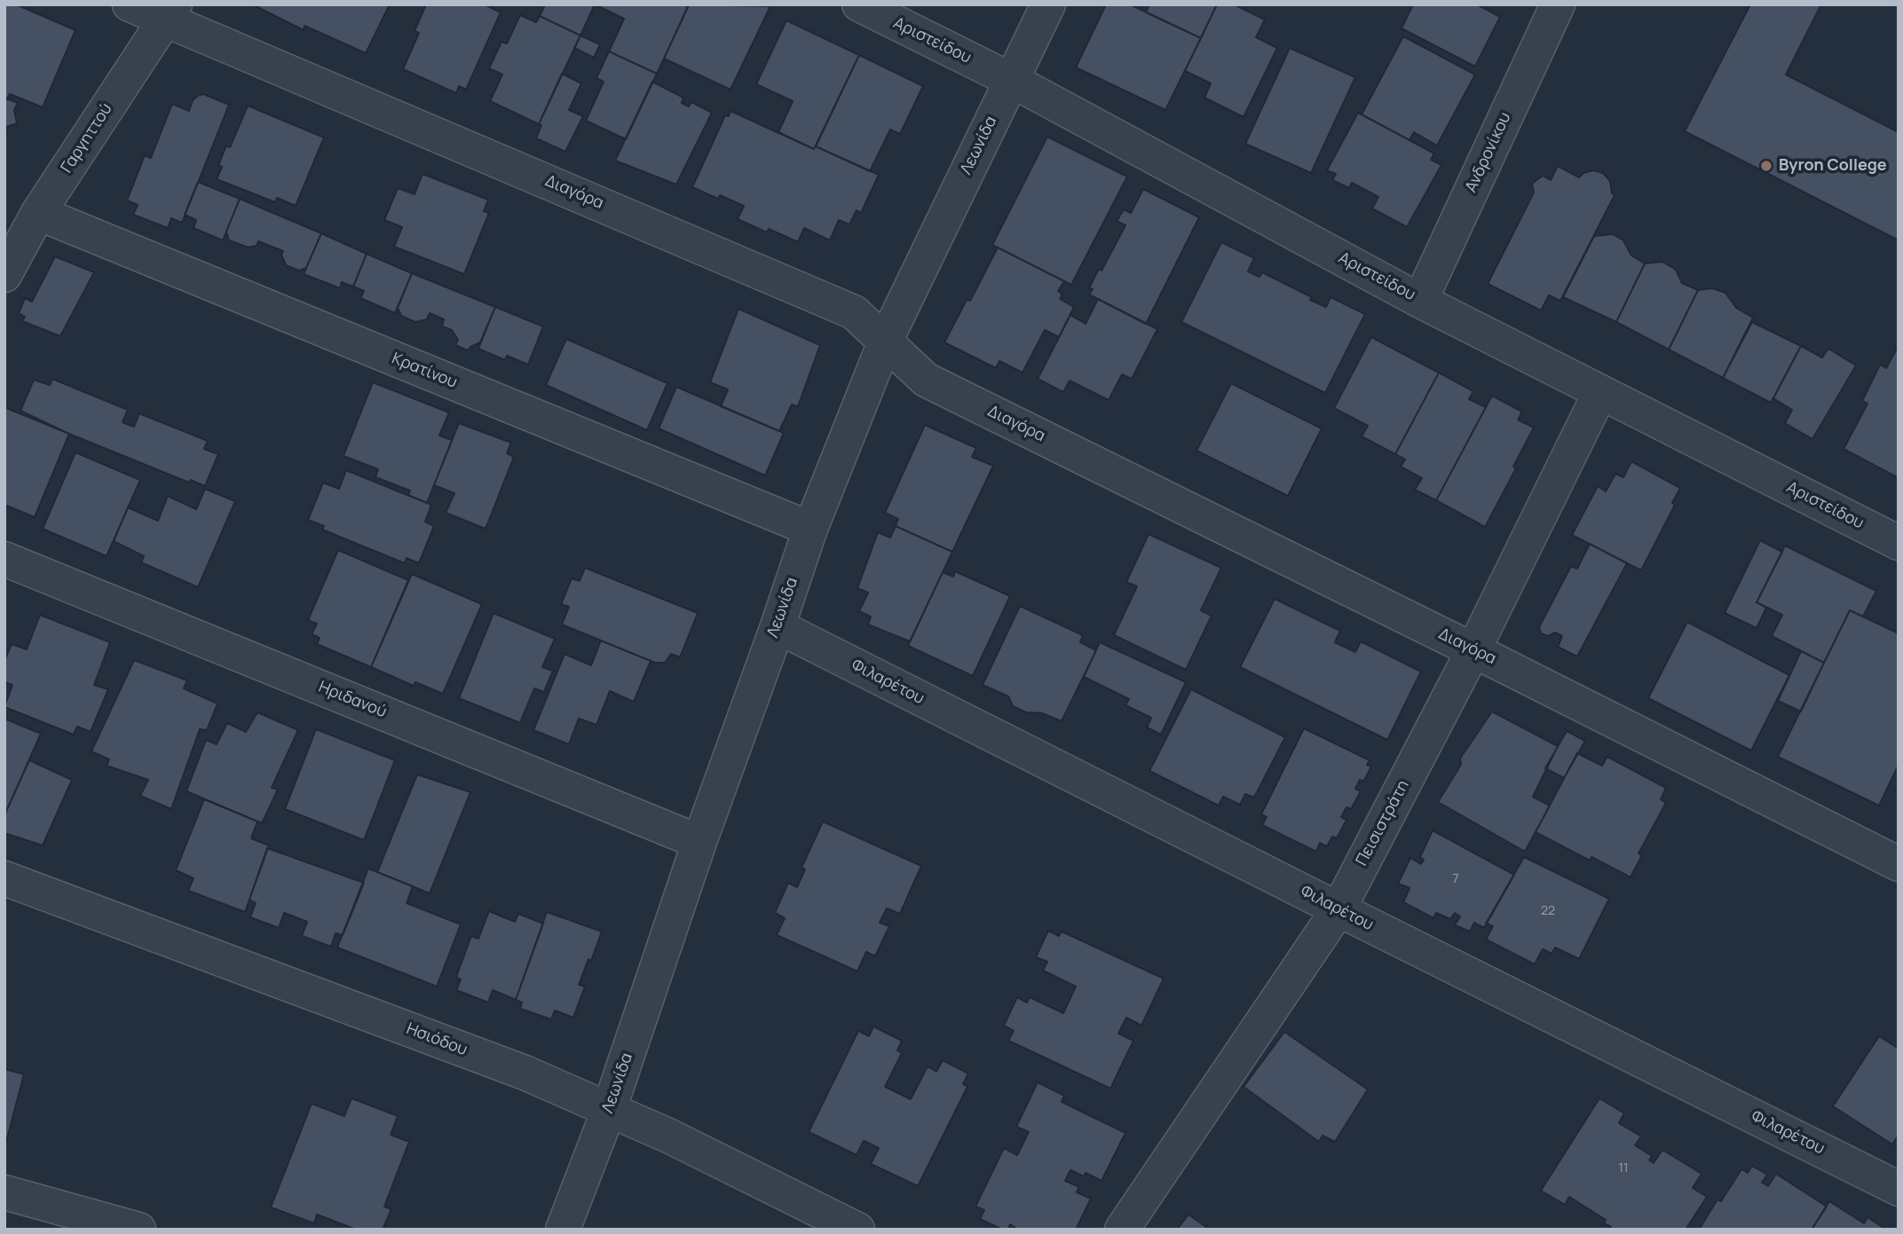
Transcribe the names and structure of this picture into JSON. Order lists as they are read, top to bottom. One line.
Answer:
{"streets":{"street":["Αριστείδου","Γαργηττού","Λεωνίδα","Ανδρονίκου","Διαγόρα","Κρατίνου","Φιλαρέτου","Ηριδανού","Πεισιστράτη","Ησιόδου"]},"crossings":[["Αριστείδου","Λεωνίδα"],["Αριστείδου","Ανδρονίκου"],["Αριστείδου","Πεισιστράτη"],["Γαργηττού","Διαγόρα"],["Γαργηττού","Κρατίνου"],["Λεωνίδα","Διαγόρα"],["Λεωνίδα","Κρατίνου"],["Λεωνίδα","Φιλαρέτου"],["Λεωνίδα","Ηριδανού"],["Λεωνίδα","Ησιόδου"],["Διαγόρα","Πεισιστράτη"],["Φιλαρέτου","Πεισιστράτη"]],"places":["Byron College"],"house_numbers":["7","22","11"]}
